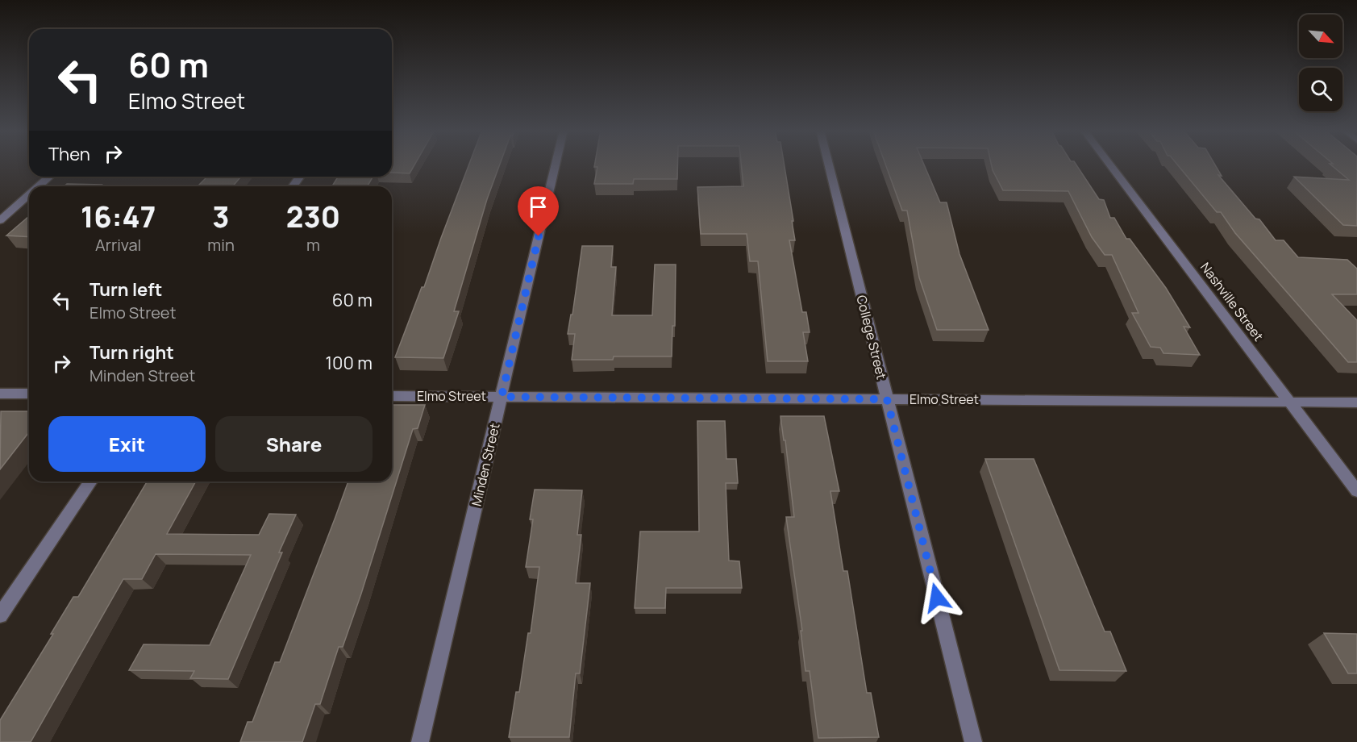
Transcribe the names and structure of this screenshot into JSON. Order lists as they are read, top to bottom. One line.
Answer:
{"streets":{"street":["Nashville Street","College Street","Elmo Street","Minden Street"]},"crossings":[["Nashville Street","Elmo Street"],["College Street","Elmo Street"],["Elmo Street","Minden Street"]],"north":"bottom right","page":{"turn":["60 m","Elmo Street"],"then":"Then","eta":["16:47","Arrival","3","min","230","m"],"list":[{"name":"Turn left","note":"Elmo Street","value":"60 m"},{"name":"Turn right","note":"Minden Street","value":"100 m"}],"buttons":["Exit","Share"]}}
